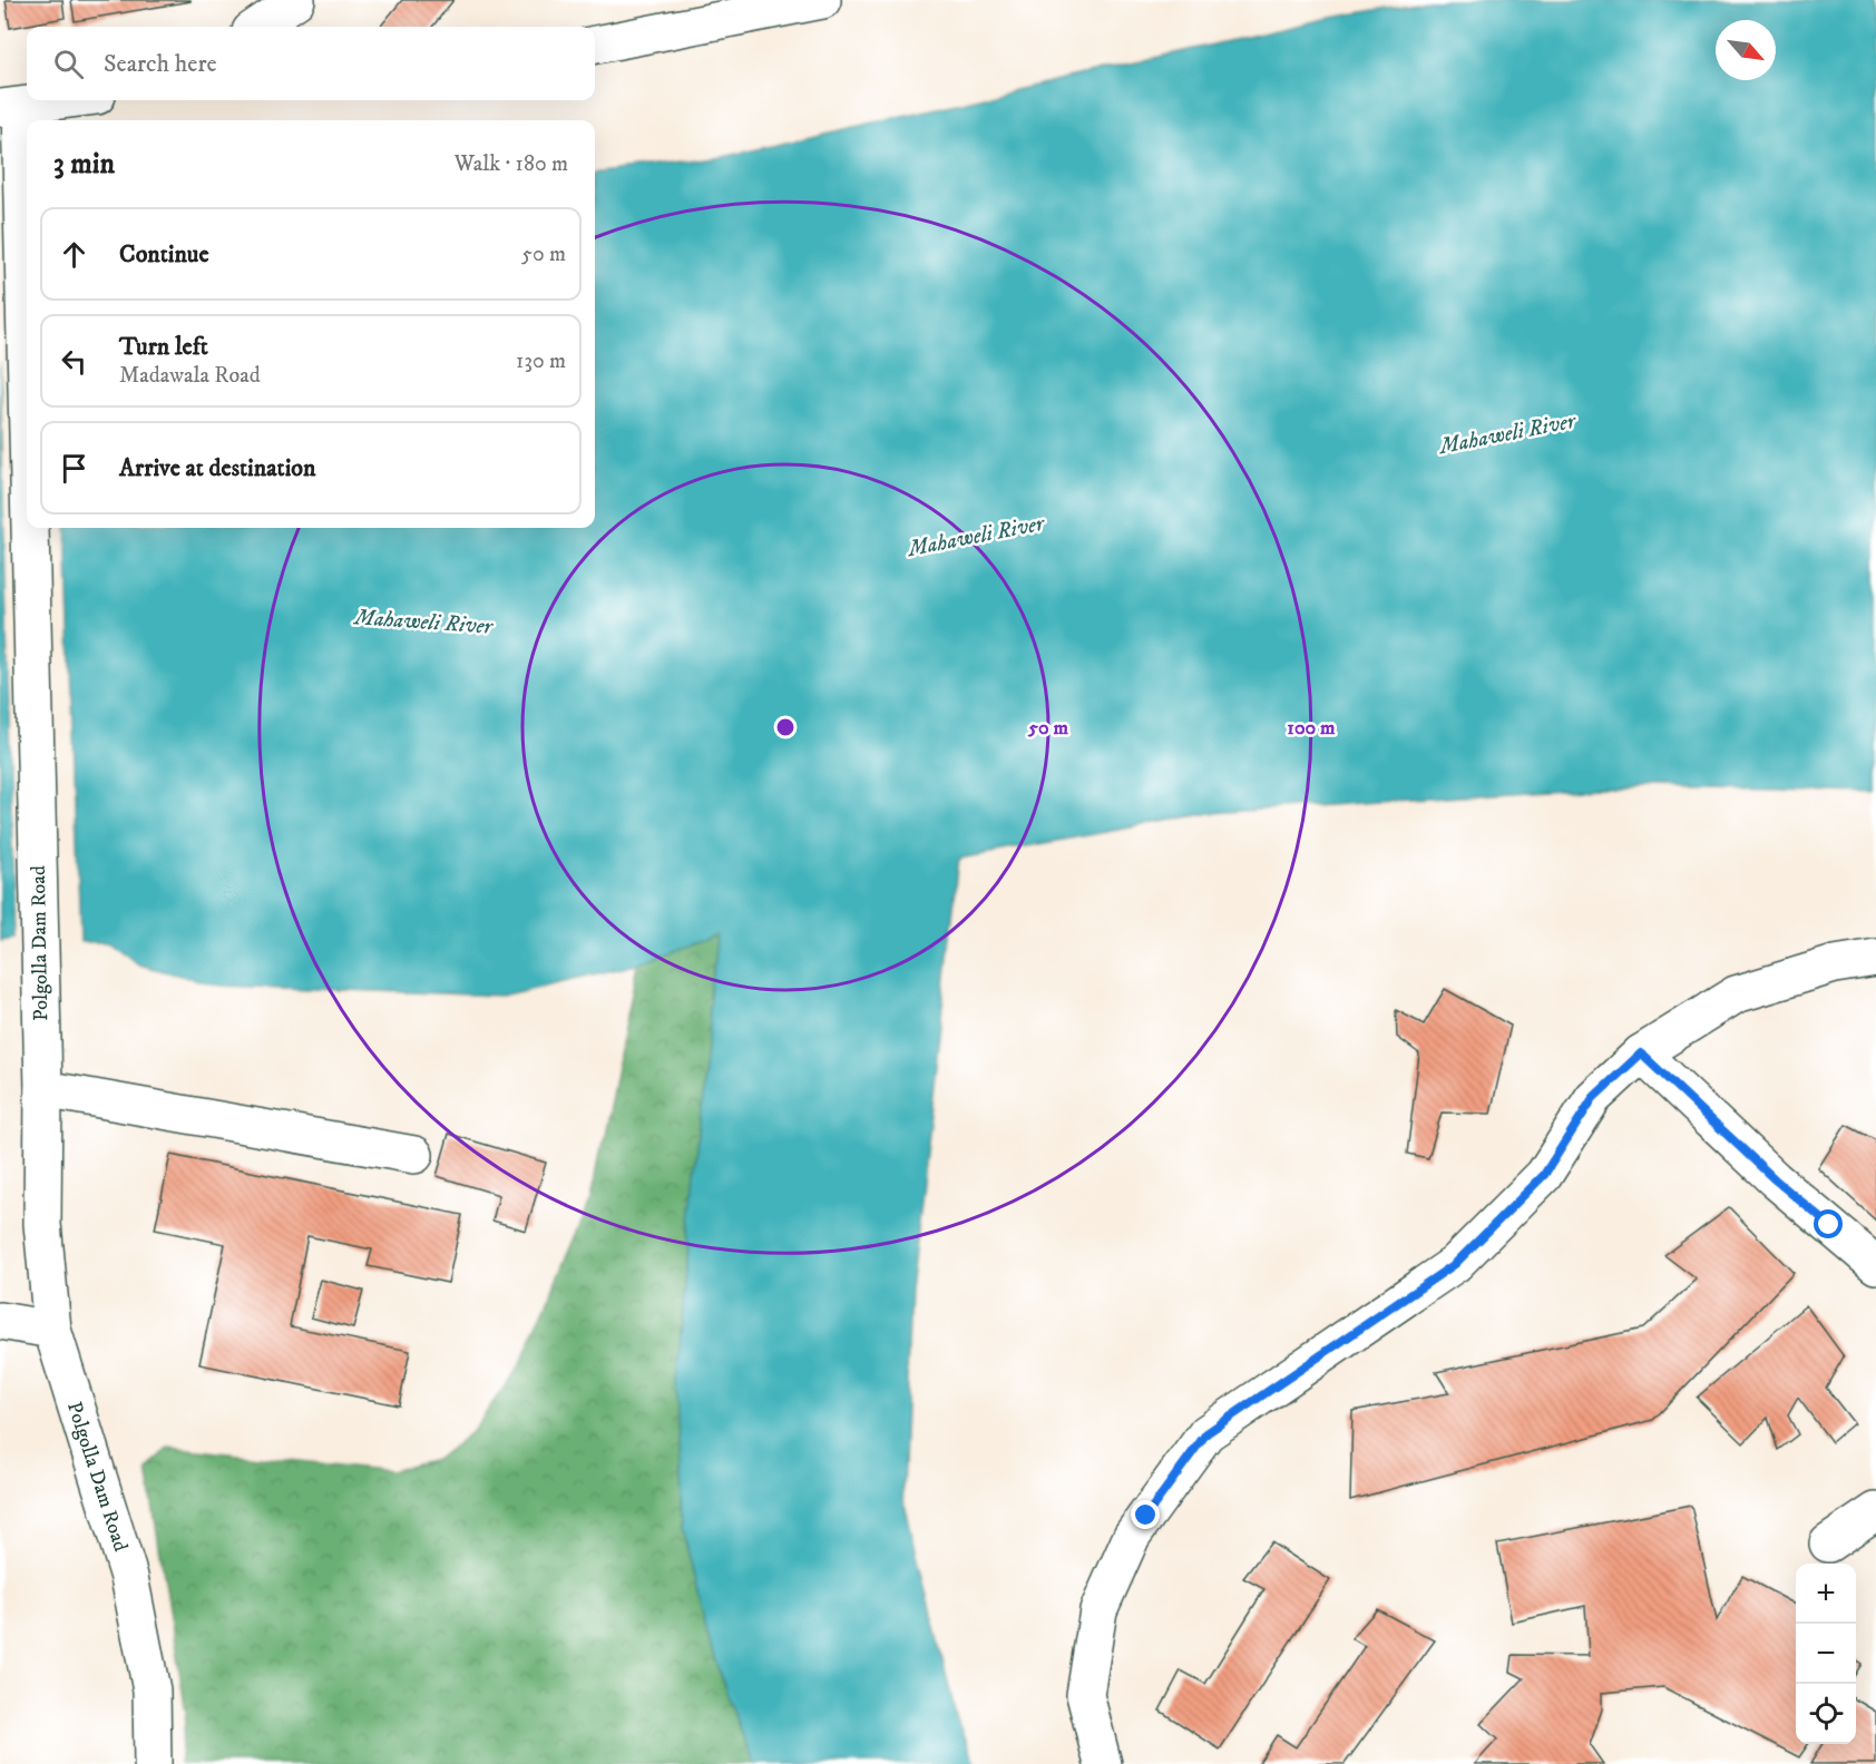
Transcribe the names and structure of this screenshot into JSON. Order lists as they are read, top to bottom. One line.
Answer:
{"streets":{"main road":["Polgolla Dam Road"]},"water":["Mahaweli River"],"north":"bottom right","page":{"search":"Search here","heading":["3 min","Walk · 180 m"],"list":[["Continue","50 m"],["Turn left","Madawala Road","130 m"],"Arrive at destination"],"map_buttons":["+","−"]},"rings":["50 m","100 m"]}
